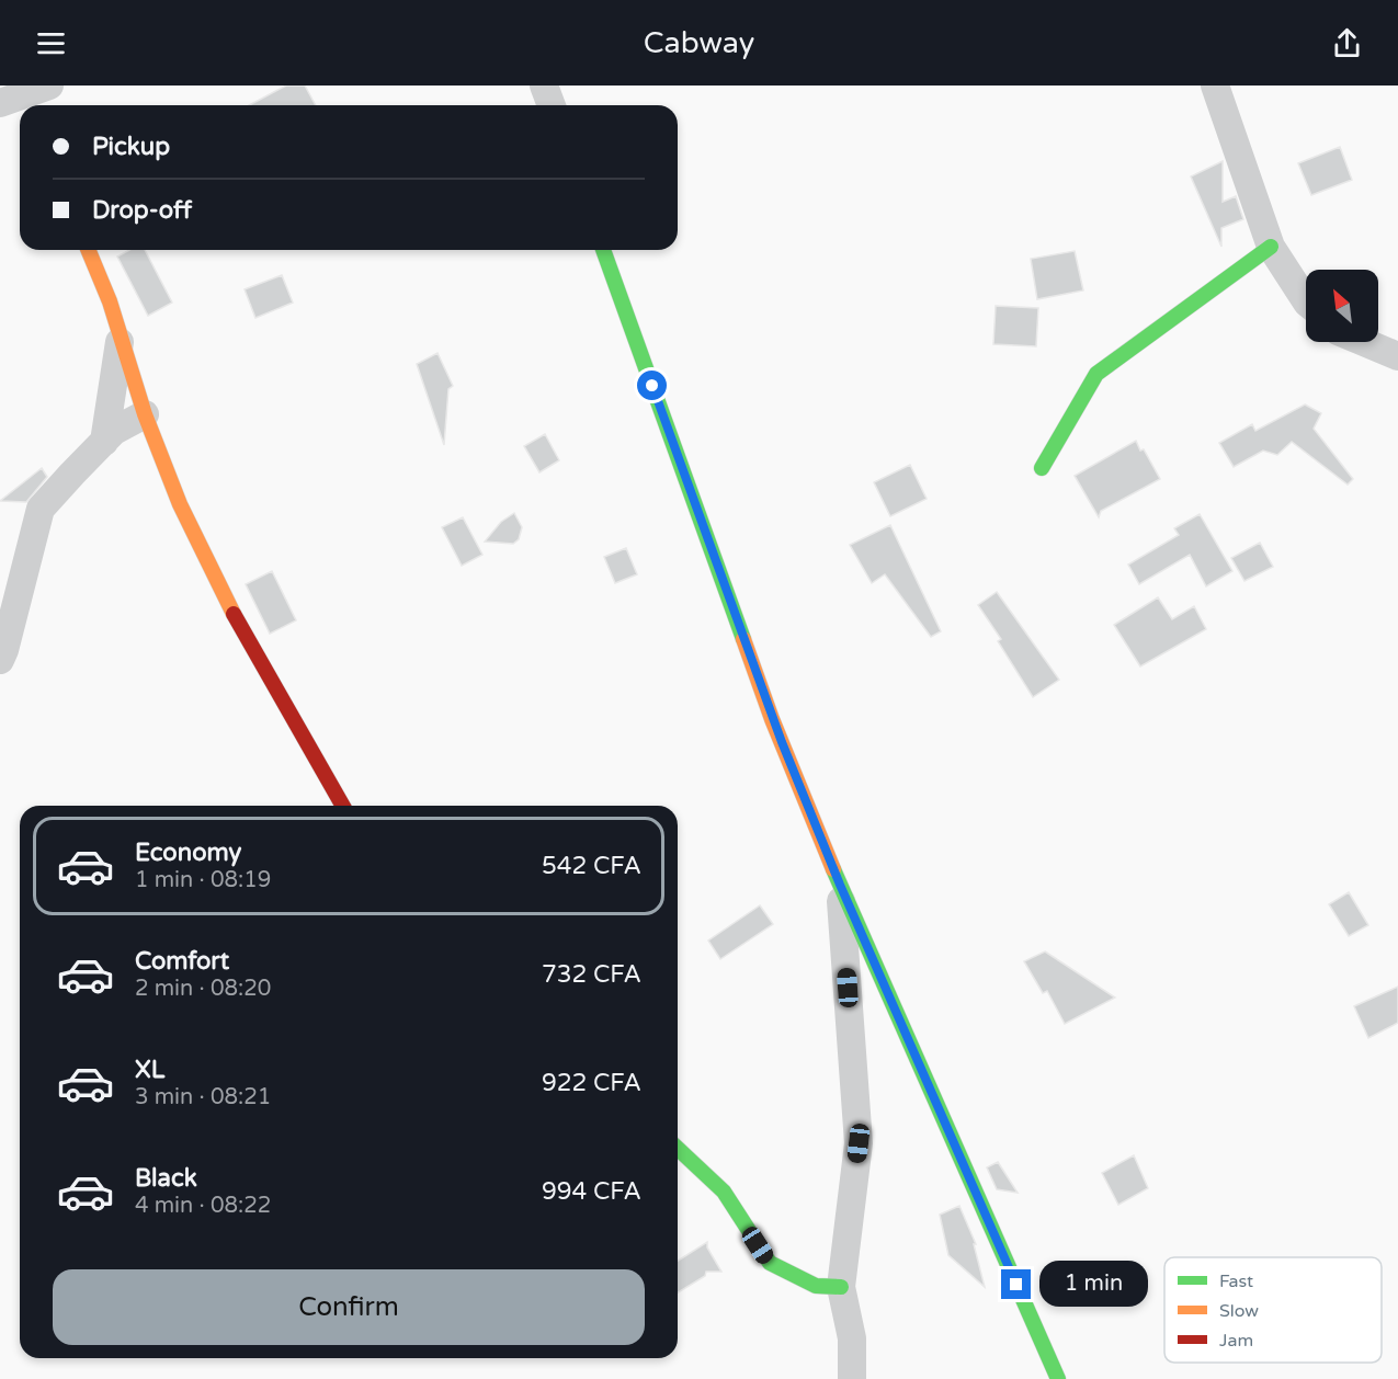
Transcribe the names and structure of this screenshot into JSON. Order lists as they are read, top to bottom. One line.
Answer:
{"legend":["Fast","Slow","Jam"],"north":"top left","page":{"header":"Cabway","banner":["Pickup","Drop-off"],"list":[{"name":"Economy","note":"1 min · 08:19","value":"542 CFA"},{"name":"Comfort","note":"2 min · 08:20","value":"732 CFA"},{"name":"XL","note":"3 min · 08:21","value":"922 CFA"},{"name":"Black","note":"4 min · 08:22","value":"994 CFA"}],"buttons":"Confirm","bubble":"1 min"}}
